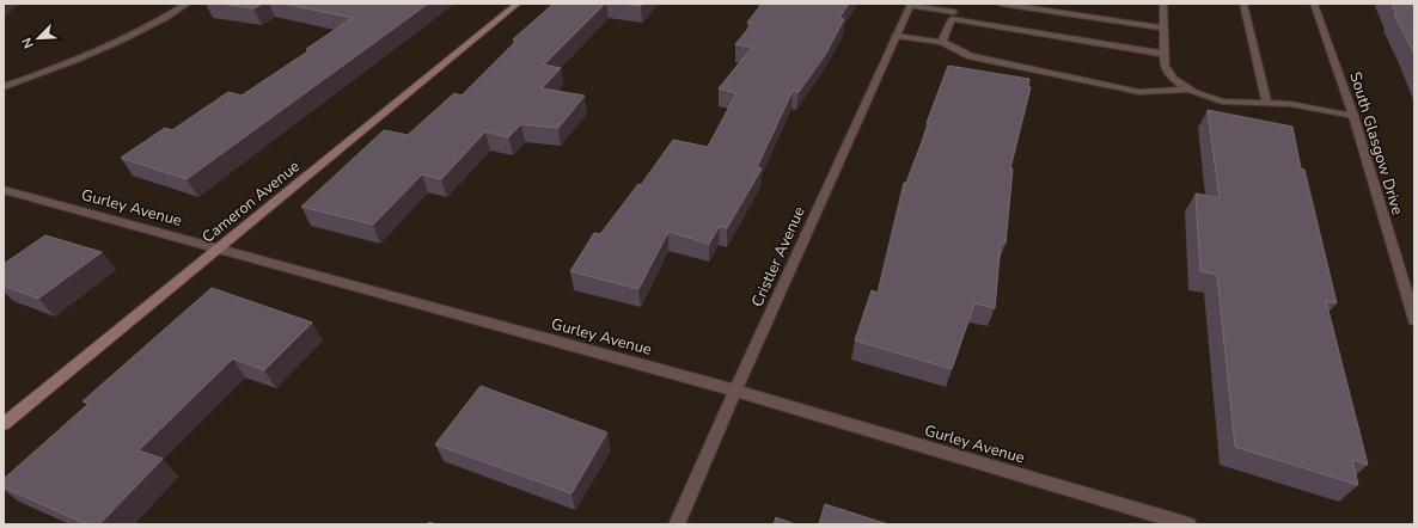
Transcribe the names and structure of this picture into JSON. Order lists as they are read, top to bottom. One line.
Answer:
{"streets":{"street":["South Glasgow Drive","Cameron Avenue","Gurley Avenue","Cristler Avenue"]},"crossings":[["Cameron Avenue","Gurley Avenue"],["Gurley Avenue","Cristler Avenue"]],"north":"bottom left"}
